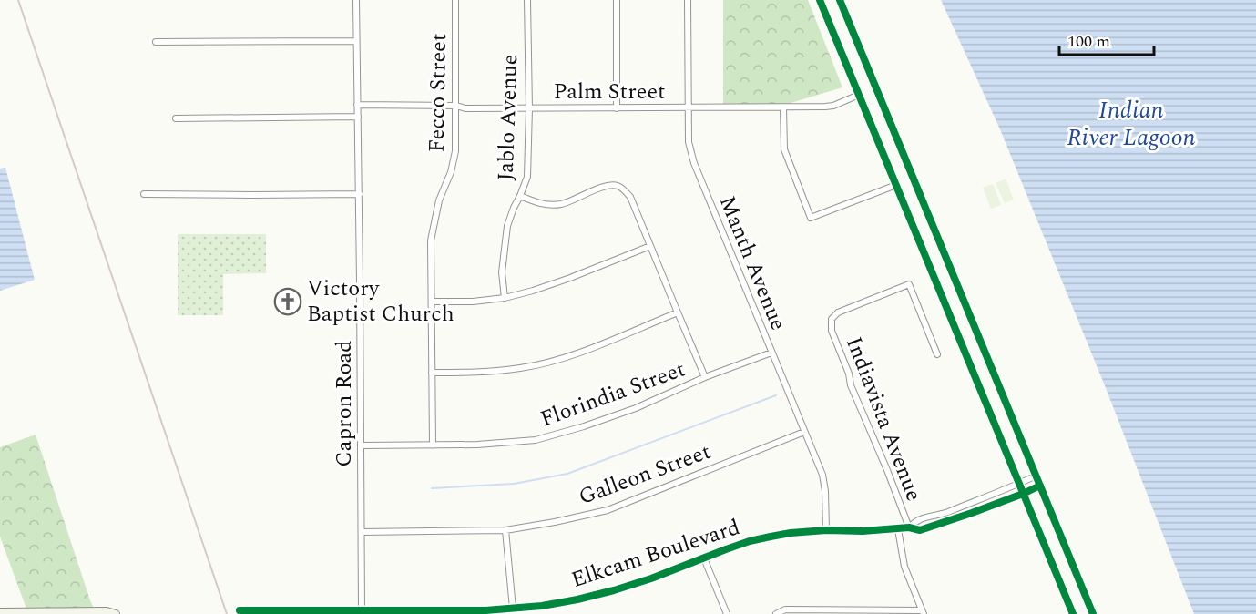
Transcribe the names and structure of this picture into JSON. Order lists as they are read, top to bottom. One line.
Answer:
{"streets":{"street":["Palm Street","Fecco Street","Jablo Avenue","Manth Avenue","Florindia Street","Capron Road","Indiavista Avenue","Galleon Street","Elkcam Boulevard"]},"crossings":[["Palm Street","Fecco Street"],["Palm Street","Jablo Avenue"],["Palm Street","Manth Avenue"],["Palm Street","Capron Road"],["Fecco Street","Florindia Street"],["Manth Avenue","Florindia Street"],["Manth Avenue","Galleon Street"],["Manth Avenue","Elkcam Boulevard"],["Florindia Street","Capron Road"],["Capron Road","Galleon Street"],["Capron Road","Elkcam Boulevard"],["Indiavista Avenue","Elkcam Boulevard"]],"water":["Indian River Lagoon"],"places":{"church":["Victory Baptist Church"]},"scale_bar":"100 m"}
